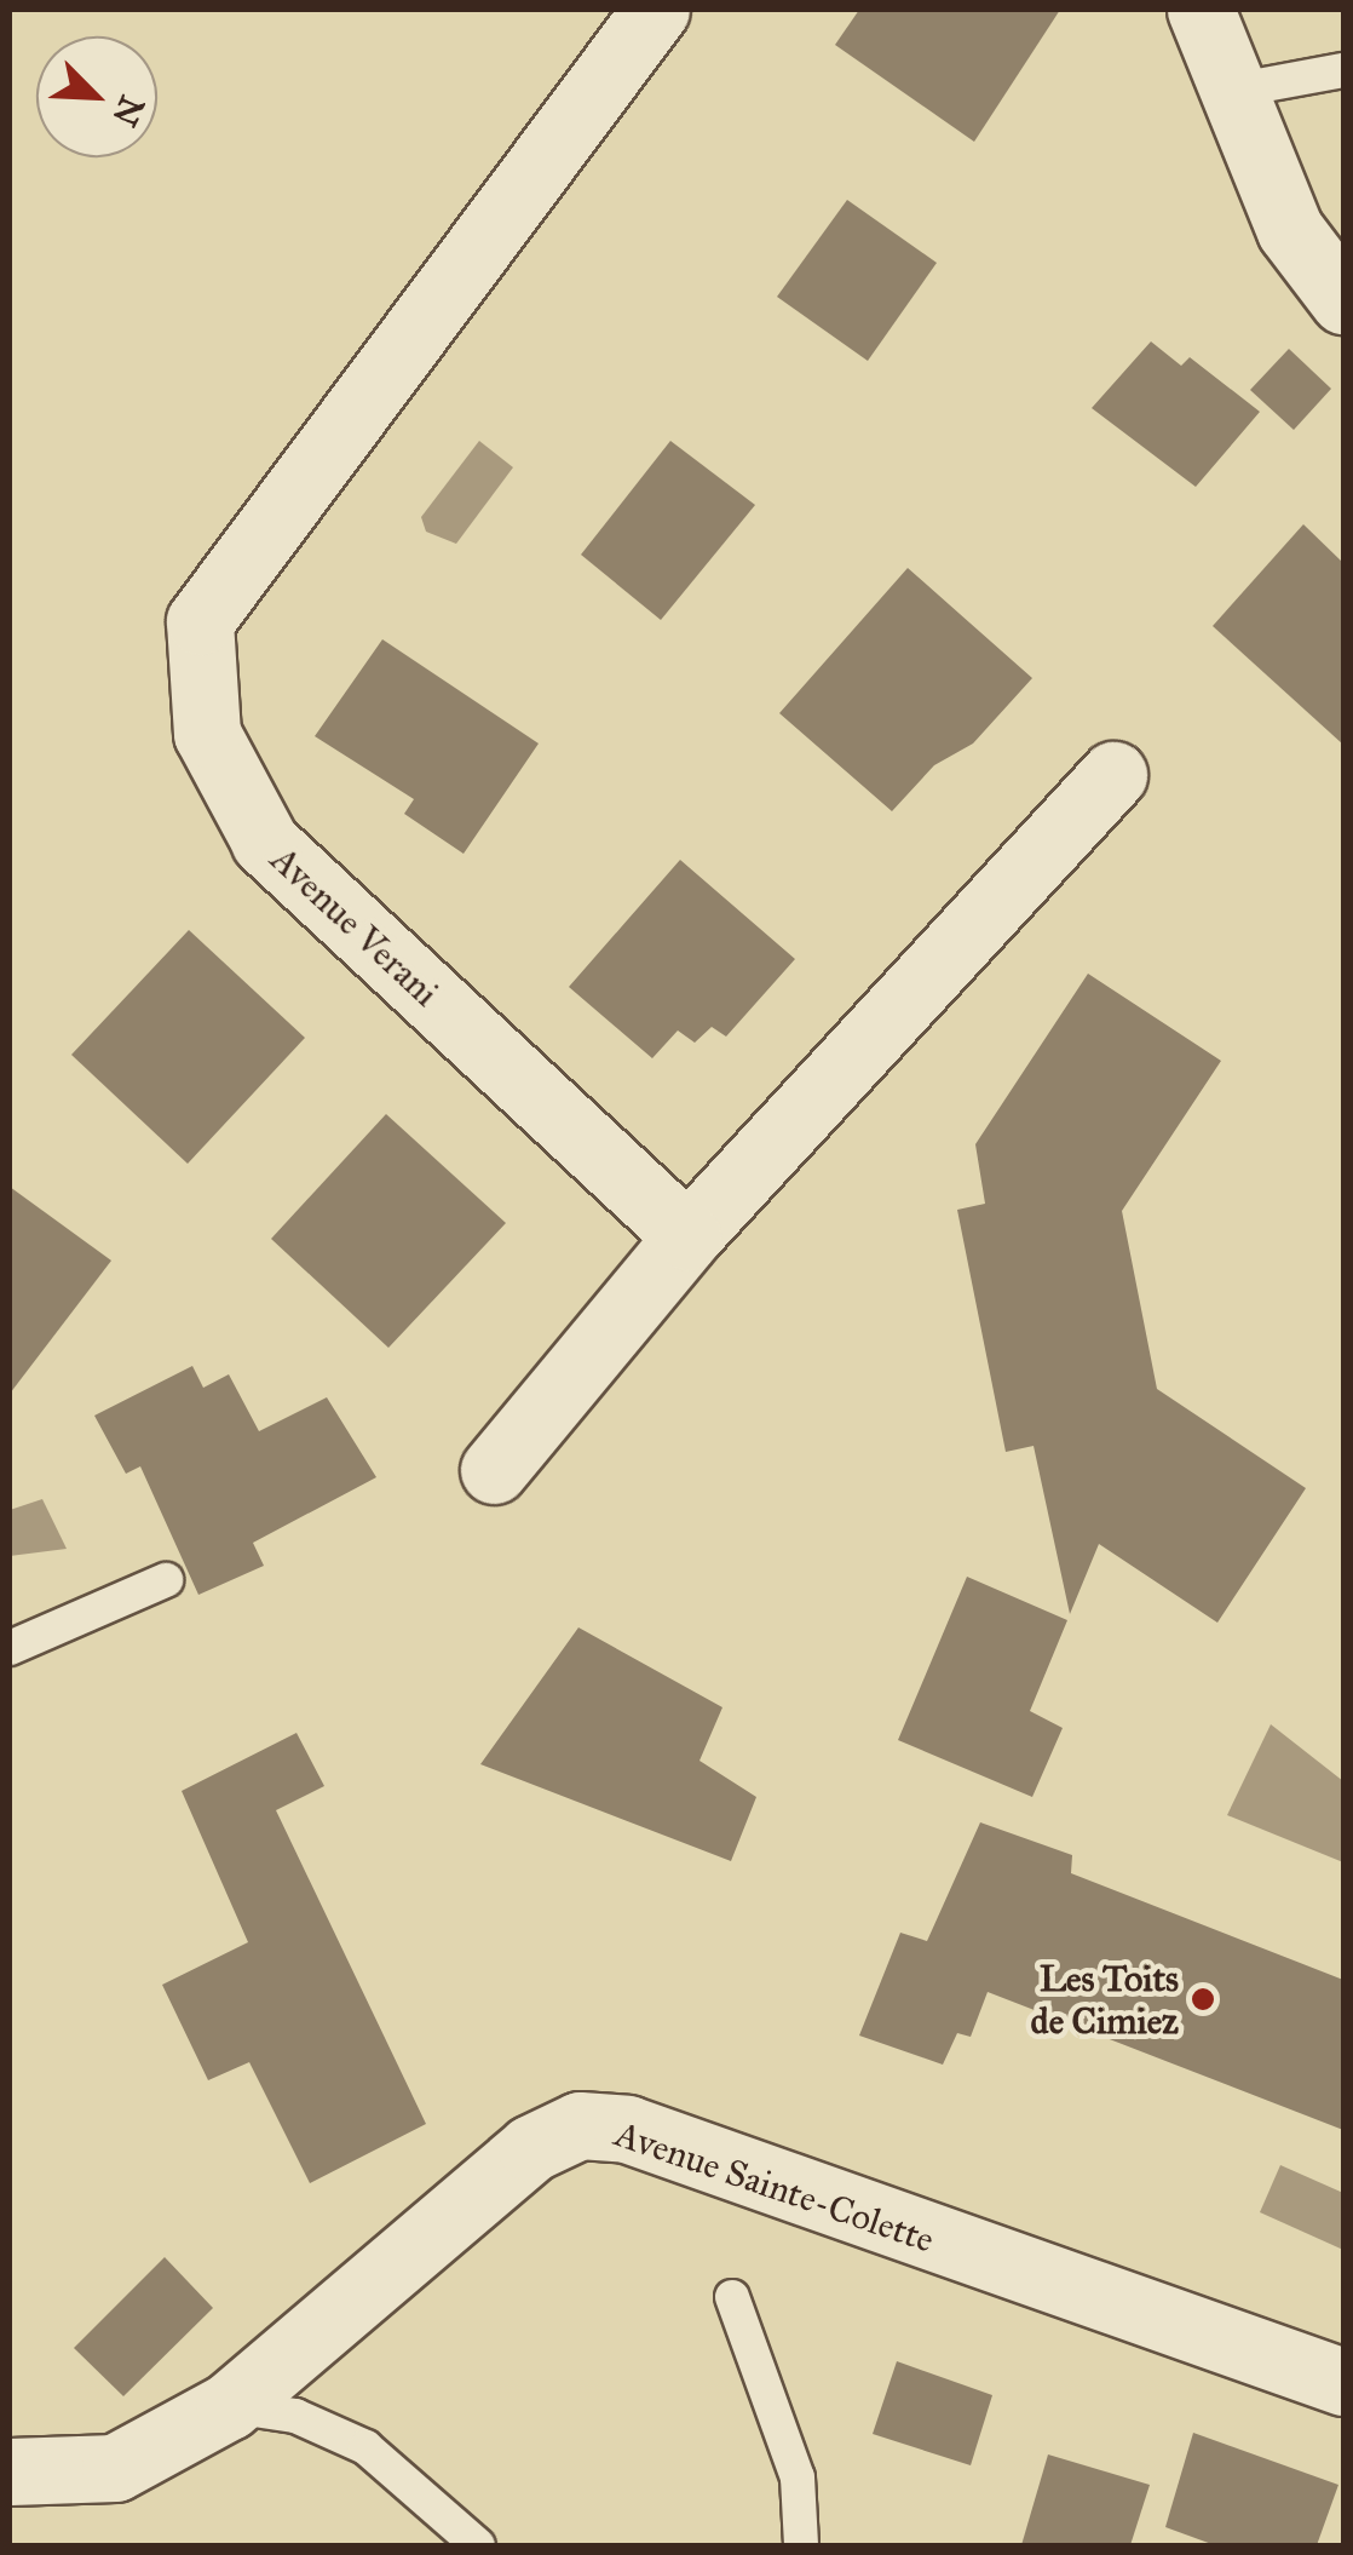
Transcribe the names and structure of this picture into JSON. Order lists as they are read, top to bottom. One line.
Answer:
{"streets":{"street":["Avenue Verani","Avenue Sainte-Colette"]},"places":["Les Toits de Cimiez"],"north":"bottom right"}
